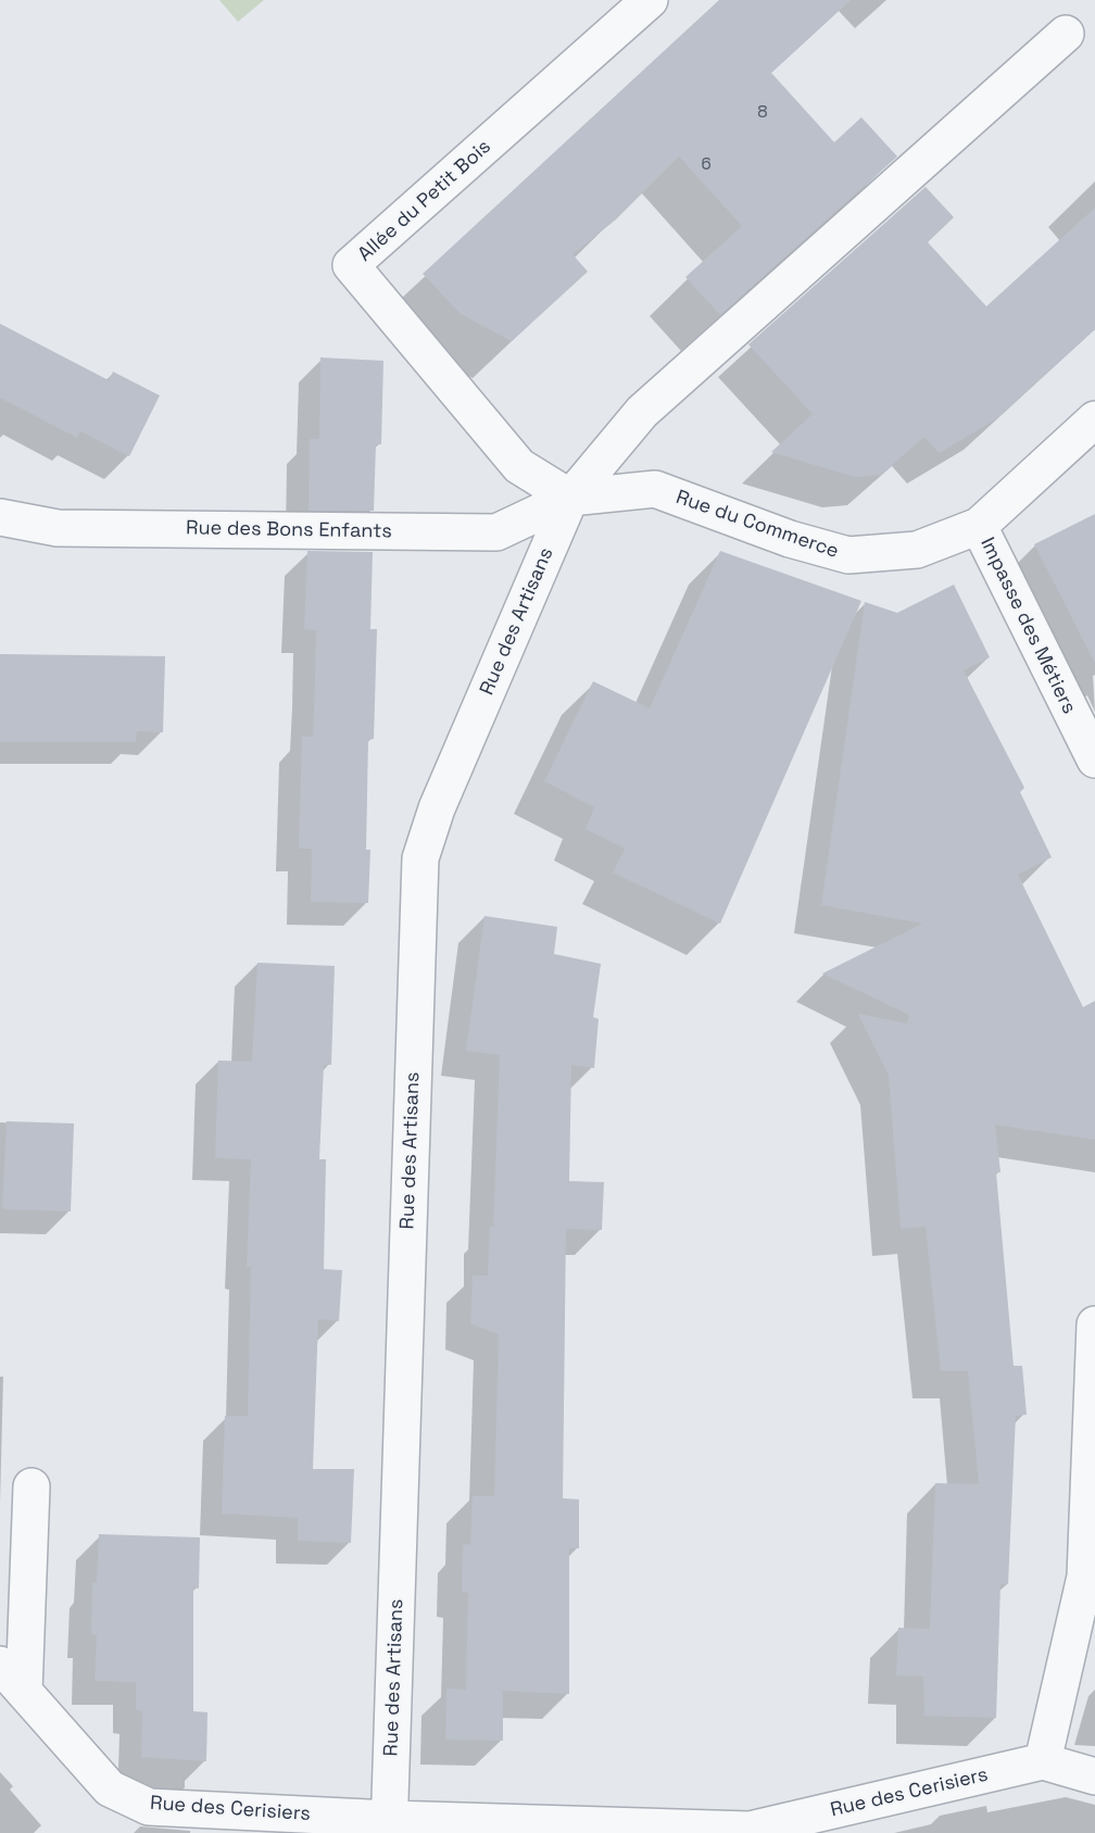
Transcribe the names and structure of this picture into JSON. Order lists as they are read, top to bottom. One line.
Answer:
{"streets":{"street":["Allée du Petit Bois","Rue du Commerce","Rue des Bons Enfants","Rue des Artisans","Impasse des Métiers","Rue des Cerisiers"]},"crossings":[["Allée du Petit Bois","Rue du Commerce"],["Allée du Petit Bois","Rue des Bons Enfants"],["Allée du Petit Bois","Rue des Artisans"],["Rue du Commerce","Rue des Bons Enfants"],["Rue du Commerce","Rue des Artisans"],["Rue du Commerce","Impasse des Métiers"],["Rue des Bons Enfants","Rue des Artisans"],["Rue des Artisans","Rue des Cerisiers"]],"house_numbers":["8","6"]}
